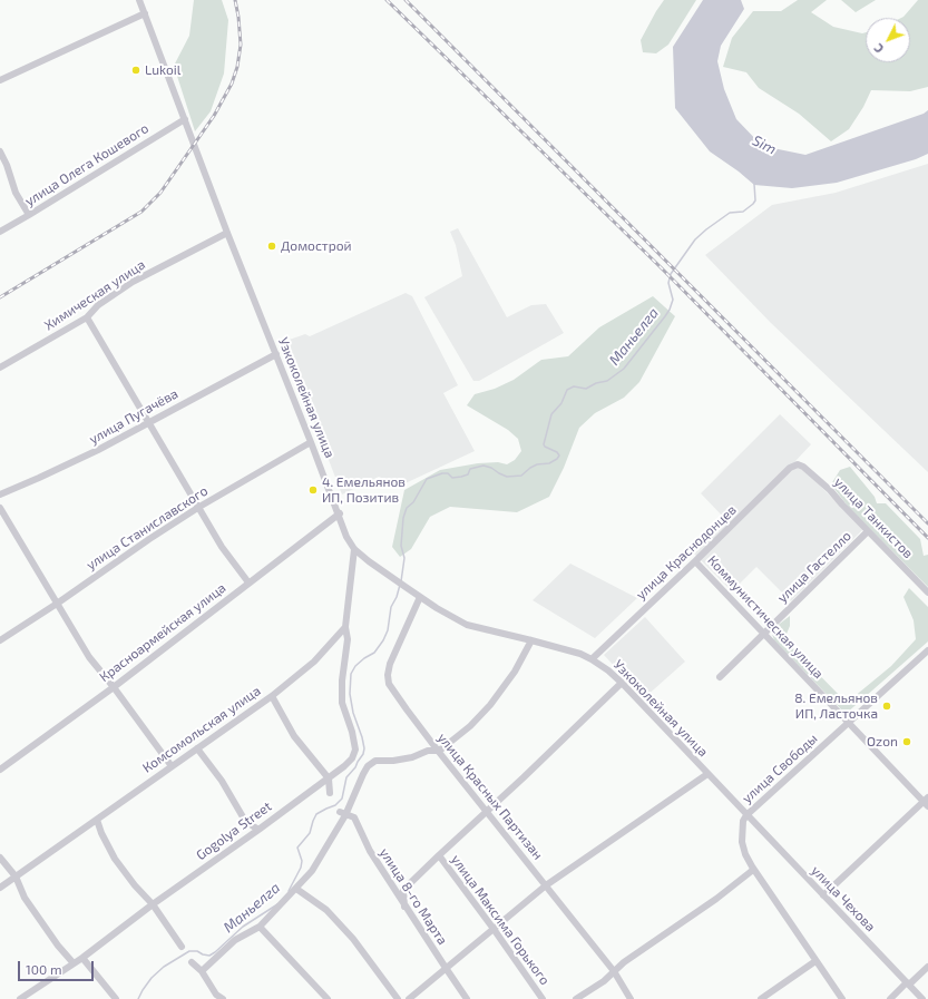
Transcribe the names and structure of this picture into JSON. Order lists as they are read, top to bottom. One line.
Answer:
{"streets":{"street":["улица Олега Кошевого","Химическая улица","Узкоколейная улица","улица Пугачёва","улица Танкистов","улица Станиславского","улица Краснодонцев","улица Гастелло","Коммунистическая улица","Красноармейская улица","Комсомольская улица","улица Свободы","улица Красных Партизан","Gogolya Street","улица 8-го Марта","улица Чехова","улица Максима Горького"]},"crossings":[["улица Олега Кошевого","Узкоколейная улица"],["Химическая улица","Узкоколейная улица"],["Узкоколейная улица","улица Пугачёва"],["Узкоколейная улица","улица Станиславского"],["Узкоколейная улица","улица Краснодонцев"],["Узкоколейная улица","Красноармейская улица"],["Узкоколейная улица","улица Свободы"],["Узкоколейная улица","улица Красных Партизан"],["Узкоколейная улица","улица Чехова"],["улица Танкистов","улица Краснодонцев"],["улица Танкистов","улица Гастелло"],["улица Краснодонцев","Коммунистическая улица"],["улица Гастелло","Коммунистическая улица"],["Коммунистическая улица","улица Свободы"],["Комсомольская улица","Gogolya Street"],["улица Свободы","улица Чехова"]],"water":["Sim","Маньелга"],"places":["Lukoil","Домострой","4. Емельянов ИП, Позитив","8. Емельянов ИП, Ласточка","Ozon"],"scale_bar":"100 m","north":"bottom left"}
